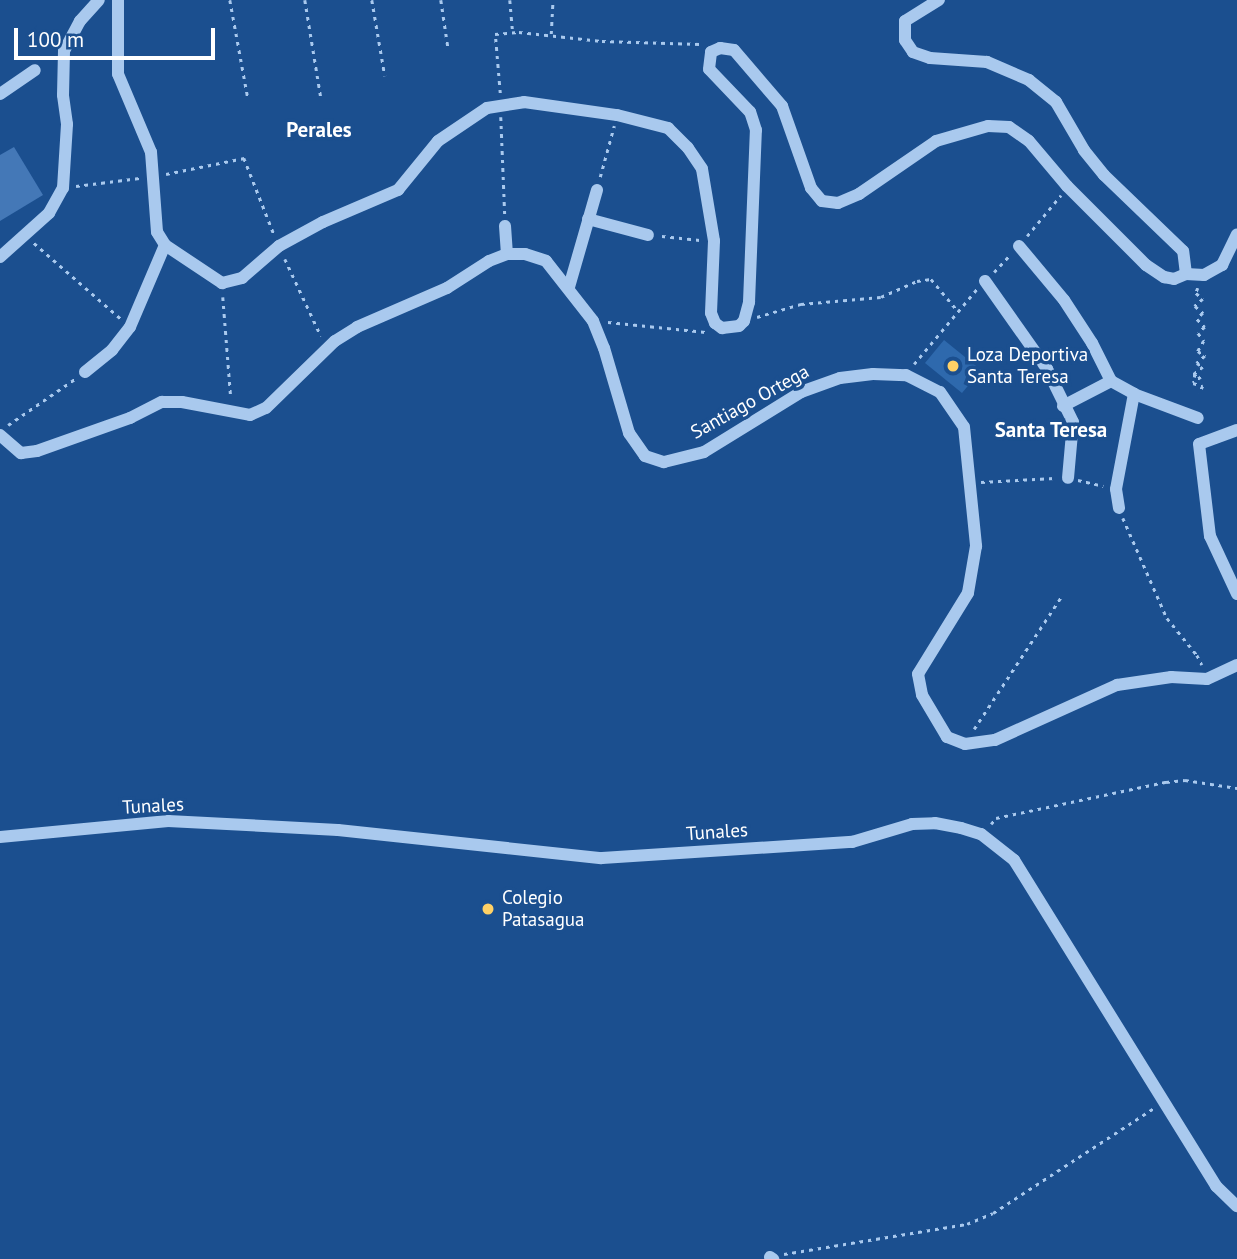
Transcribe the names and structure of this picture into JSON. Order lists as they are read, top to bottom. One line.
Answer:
{"streets":{"street":["Santiago Ortega","Tunales"]},"districts":["Perales","Santa Teresa"],"places":["Loza Deportiva Santa Teresa","Colegio Patasagua"],"scale_bar":"100 m"}
